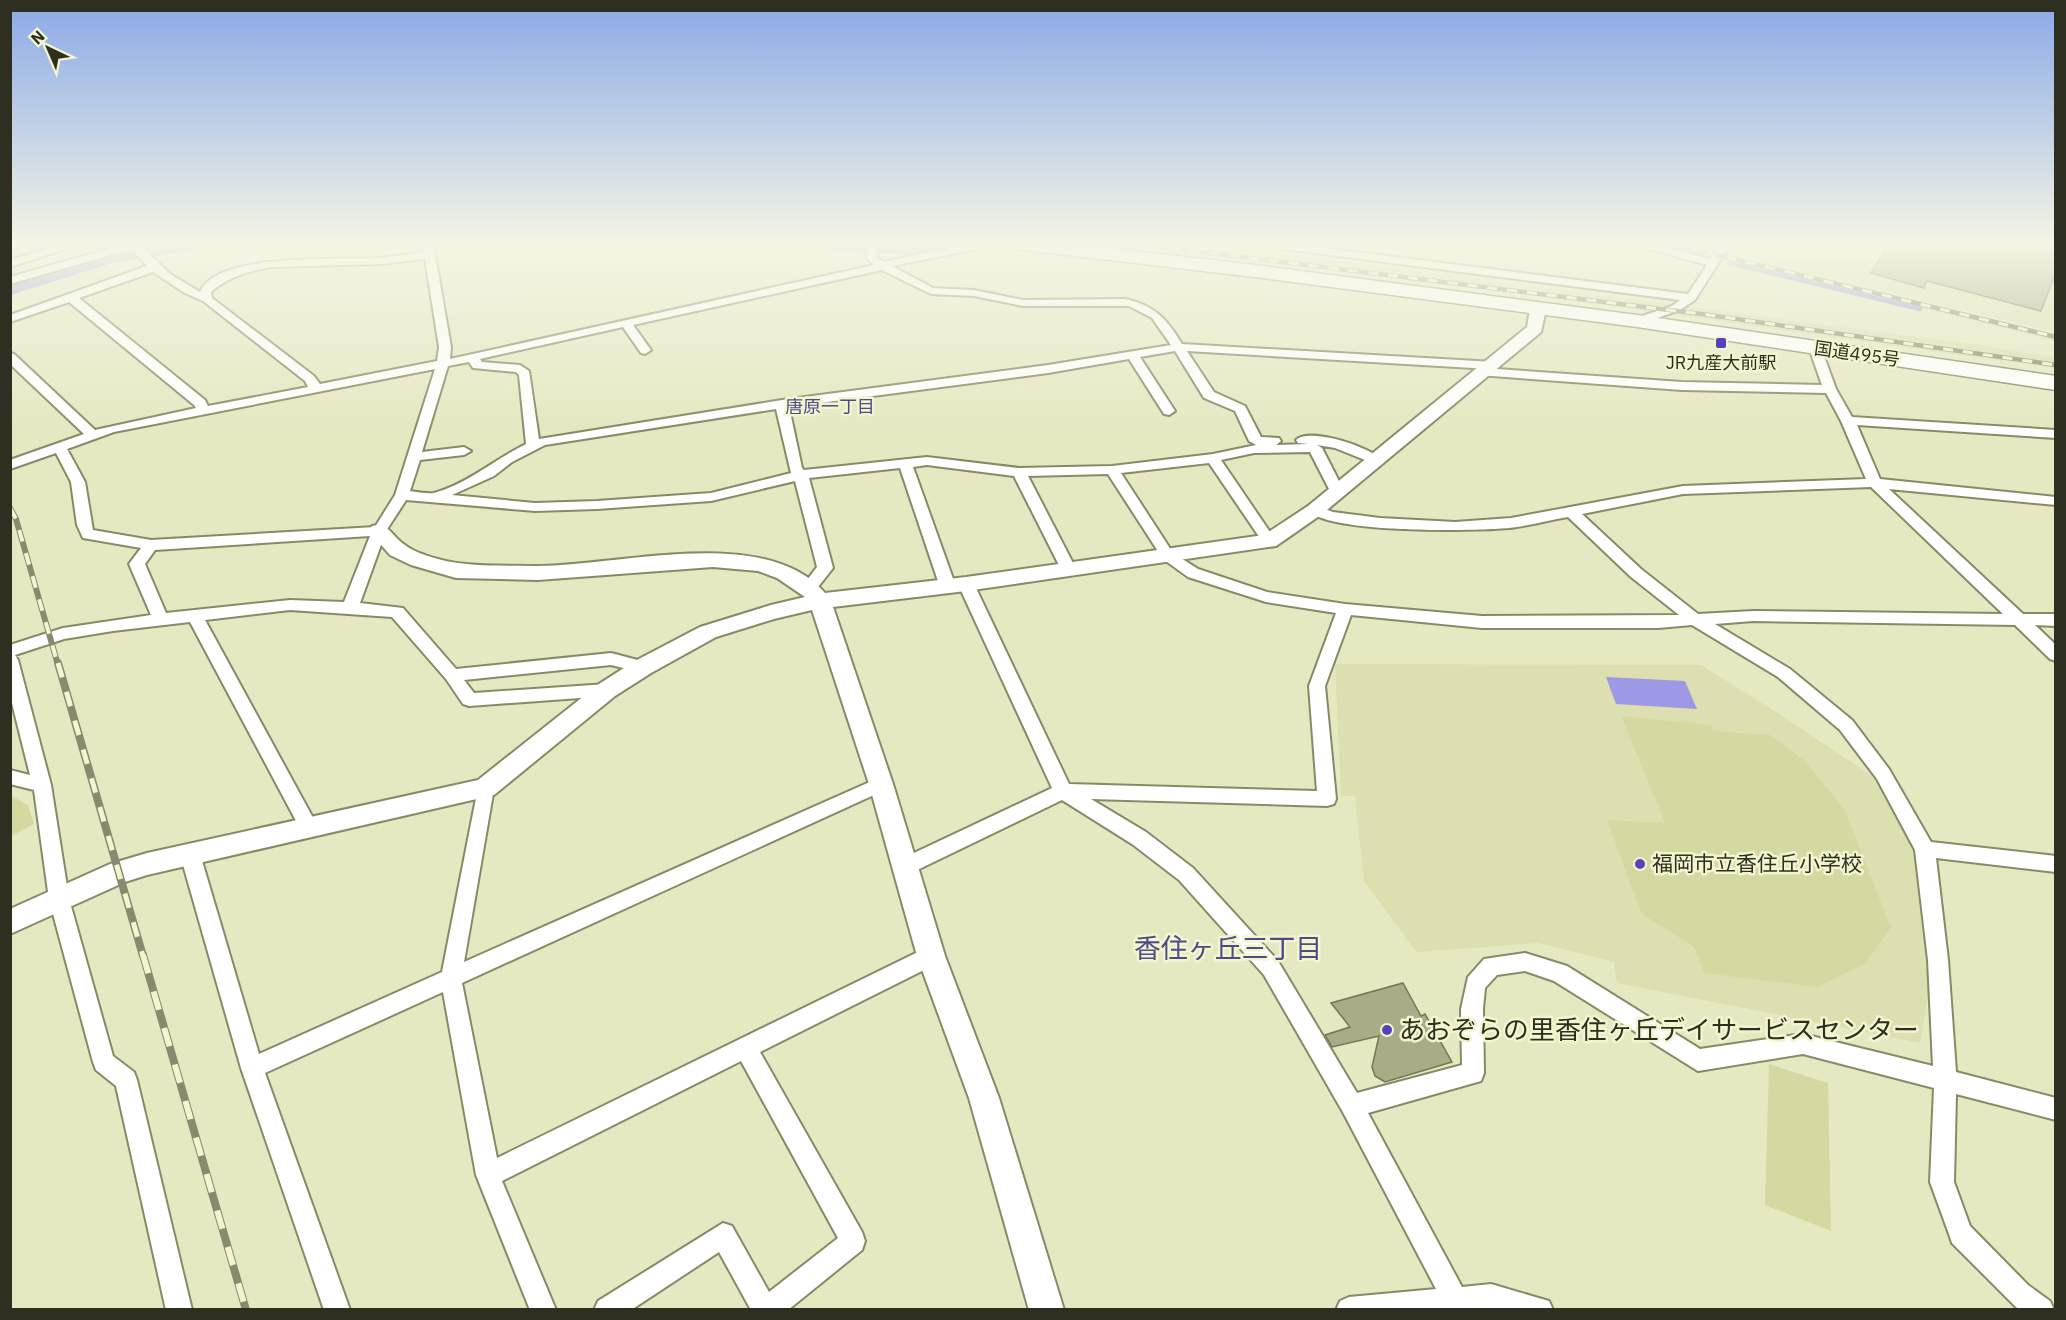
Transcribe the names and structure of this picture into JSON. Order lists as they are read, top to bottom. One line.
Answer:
{"streets":{"highway":["国道495号"]},"districts":["唐原一丁目","香住ヶ丘三丁目"],"places":{"transit":["JR九産大前駅"],"other":["福岡市立香住丘小学校","あおぞらの里香住ヶ丘デイサービスセンター"]},"north":"top left"}
